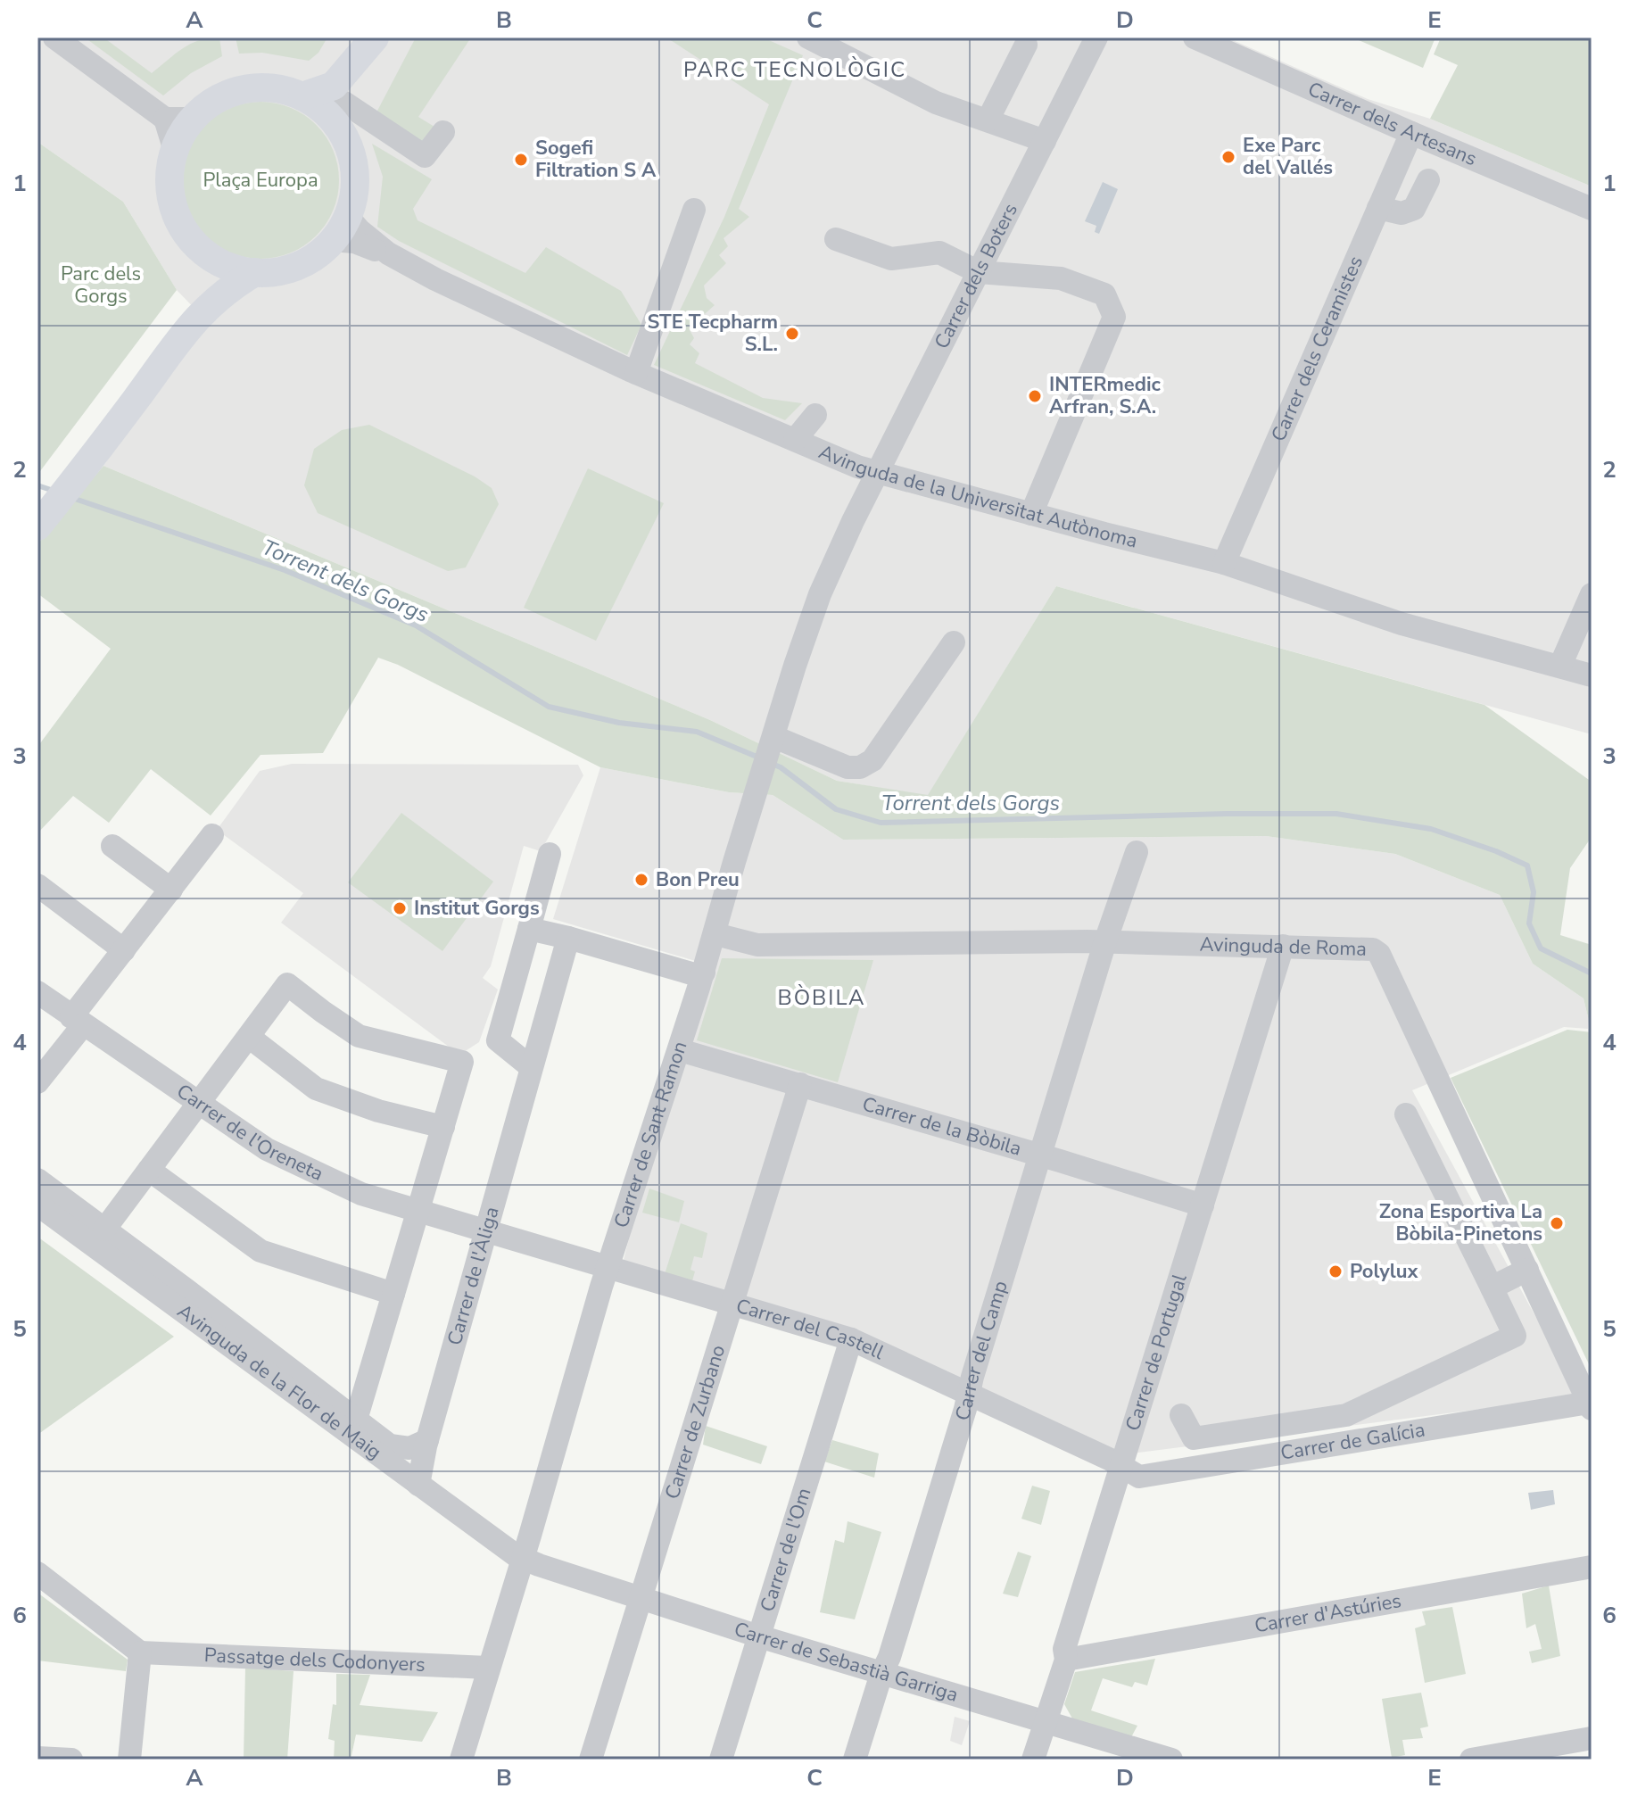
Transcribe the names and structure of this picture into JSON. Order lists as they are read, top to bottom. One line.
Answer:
{"streets":{"street":["Carrer dels Artesans","Carrer dels Boters","Carrer dels Ceramistes","Avinguda de la Universitat Autònoma","Avinguda de Roma","Carrer de la Bòbila","Carrer de l'Oreneta","Carrer de Sant Ramon","Carrer de l'Àliga","Carrer del Castell","Carrer del Camp","Carrer de Portugal","Avinguda de la Flor de Maig","Carrer de Zurbano","Carrer de Galícia","Carrer de l'Om","Carrer d'Astúries","Passatge dels Codonyers","Carrer de Sebastià Garriga"]},"crossings":[["Carrer dels Artesans","Carrer dels Ceramistes"],["Carrer dels Boters","Avinguda de la Universitat Autònoma"],["Carrer dels Boters","Carrer de Sant Ramon"],["Carrer dels Ceramistes","Avinguda de la Universitat Autònoma"],["Avinguda de Roma","Carrer de Sant Ramon"],["Avinguda de Roma","Carrer del Camp"],["Avinguda de Roma","Carrer de Portugal"],["Avinguda de Roma","Carrer de Galícia"],["Carrer de la Bòbila","Carrer de Sant Ramon"],["Carrer de la Bòbila","Carrer del Camp"],["Carrer de la Bòbila","Carrer de Portugal"],["Carrer de la Bòbila","Carrer de Zurbano"],["Carrer de l'Oreneta","Carrer de l'Àliga"],["Carrer de l'Oreneta","Carrer del Castell"],["Carrer de Sant Ramon","Carrer del Castell"],["Carrer de Sant Ramon","Avinguda de la Flor de Maig"],["Carrer de Sant Ramon","Passatge dels Codonyers"],["Carrer de Sant Ramon","Carrer de Sebastià Garriga"],["Carrer de l'Àliga","Carrer del Castell"],["Carrer de l'Àliga","Avinguda de la Flor de Maig"],["Carrer del Castell","Carrer del Camp"],["Carrer del Castell","Carrer de Portugal"],["Carrer del Castell","Carrer de Zurbano"],["Carrer del Castell","Carrer de Galícia"],["Carrer del Castell","Carrer de l'Om"],["Carrer del Camp","Carrer de Sebastià Garriga"],["Carrer de Portugal","Carrer de Galícia"],["Carrer de Portugal","Carrer d'Astúries"],["Carrer de Portugal","Carrer de Sebastià Garriga"],["Avinguda de la Flor de Maig","Carrer de Sebastià Garriga"],["Carrer de Zurbano","Carrer de Sebastià Garriga"],["Carrer de l'Om","Carrer de Sebastià Garriga"]],"districts":["PARC TECNOLÒGIC","BÒBILA"],"water":["Torrent dels Gorgs"],"parks":["Plaça Europa","Parc dels Gorgs"],"places":["Exe Parc del Vallés","Sogefi Filtration S A","STE Tecpharm S.L.","INTERmedic Arfran, S.A.","Bon Preu","Institut Gorgs","Zona Esportiva La Bòbila-Pinetons","Polylux"],"grid":{"columns":["A","B","C","D","E"],"rows":["1","2","3","4","5","6"]}}
